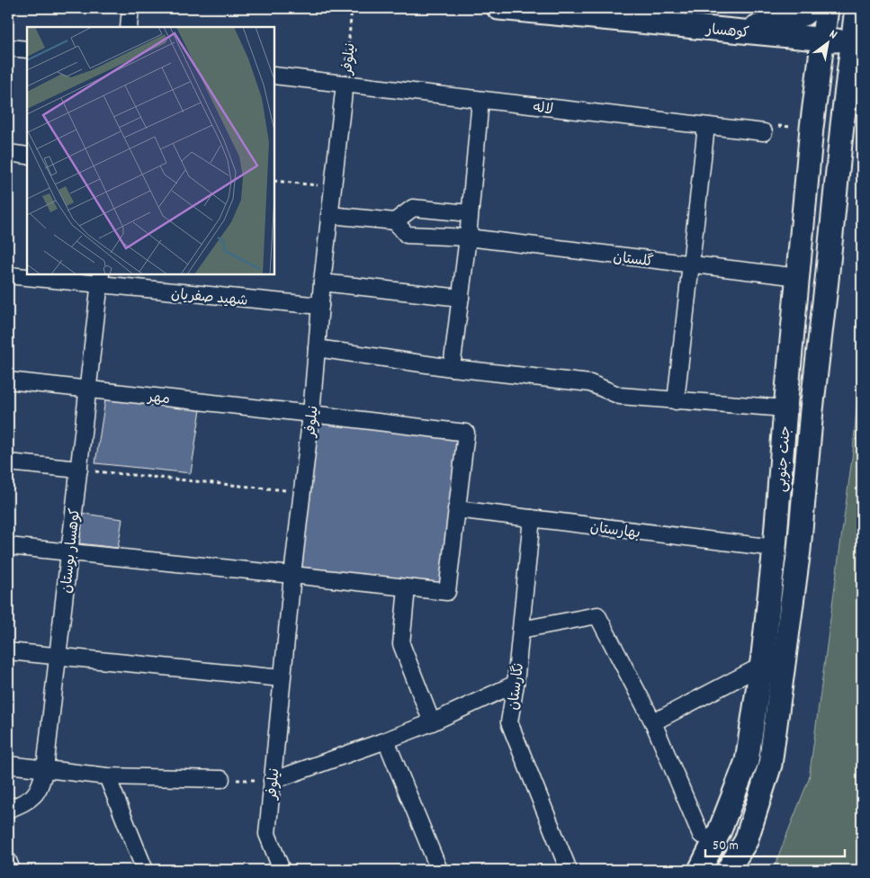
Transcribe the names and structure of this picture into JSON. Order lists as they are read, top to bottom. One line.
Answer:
{"streets":{"main road":["کوهسار","جنت جنوبی"],"street":["نیلوفر","لاله","گلستان","شهید صفریان","مهر","بهارستان","کوهسار بوستان","نگارستان"]},"crossings":[["کوهسار","جنت جنوبی"],["نیلوفر","لاله"],["نیلوفر","شهید صفریان"],["نیلوفر","مهر"],["گلستان","جنت جنوبی"],["شهید صفریان","کوهسار بوستان"],["مهر","بهارستان"],["مهر","کوهسار بوستان"],["جنت جنوبی","بهارستان"],["بهارستان","نگارستان"]],"scale_bar":"50 m","north":"top right"}
